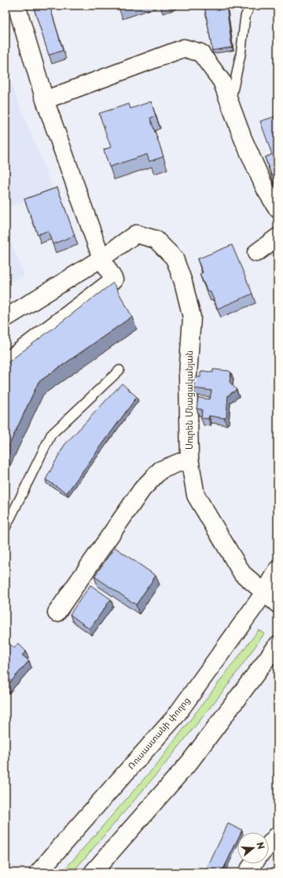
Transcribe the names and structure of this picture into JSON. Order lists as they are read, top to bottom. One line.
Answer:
{"streets":{"street":["Սուրեն Մնացականյան","Ռուսաստանի փողոց"]},"crossings":[["Սուրեն Մնացականյան","Ռուսաստանի փողոց"]],"north":"right"}
